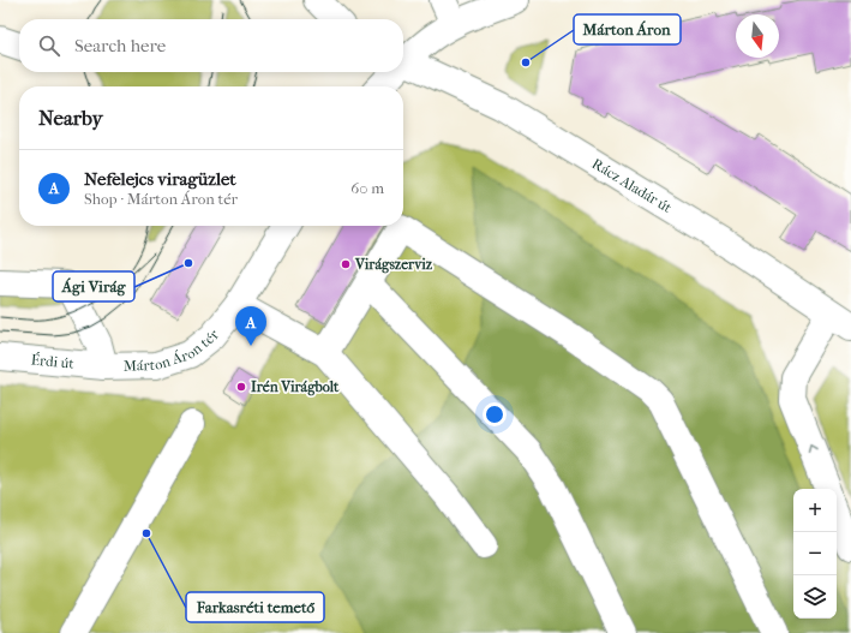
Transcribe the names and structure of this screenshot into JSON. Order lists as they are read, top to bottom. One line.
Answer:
{"streets":{"street":["Rácz Aladár út","Márton Áron tér","Érdi út"]},"crossings":[["Márton Áron tér","Érdi út"]],"places":["Márton Áron","Ági Virág","Virágszerviz","Irén Virágbolt","Farkasréti temető"],"north":"bottom","page":{"search":"Search here","heading":"Nearby","list":[{"mark":"A","name":"Nefelejcs viragüzlet","note":"Shop · Márton Áron tér","value":"60 m"}],"pins":"A","map_buttons":["+","−"]}}
